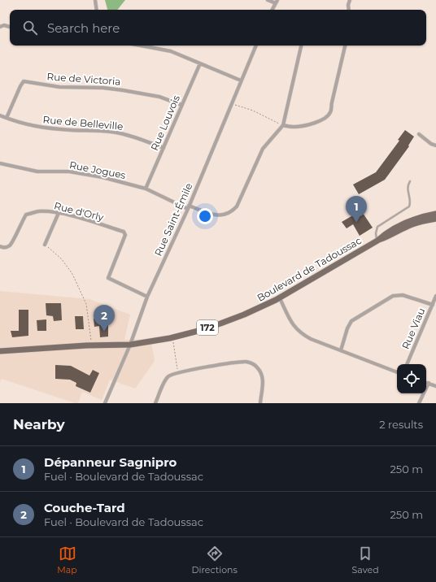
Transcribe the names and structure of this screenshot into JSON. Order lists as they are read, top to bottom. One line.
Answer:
{"streets":{"main road":["Boulevard de Tadoussac","172"],"street":["Rue de Victoria","Rue de Belleville","Rue Louvois","Rue Jogues","Rue d'Orly","Rue Saint-Émile","Rue Viau"]},"crossings":[["Rue de Victoria","Rue de Belleville"],["Rue de Victoria","Rue Louvois"],["Rue de Belleville","Rue Louvois"],["Rue Louvois","Rue Jogues"],["Rue Jogues","Rue Saint-Émile"],["Rue d'Orly","Rue Saint-Émile"],["Rue Saint-Émile","Boulevard de Tadoussac"]],"page":{"search":"Search here","pins":["1","2"],"heading":["Nearby","2 results"],"list":[{"mark":"1","name":"Dépanneur Sagnipro","note":"Fuel · Boulevard de Tadoussac","value":"250 m"},{"mark":"2","name":"Couche-Tard","note":"Fuel · Boulevard de Tadoussac","value":"250 m"}],"nav":["Map","Directions","Saved"]}}
